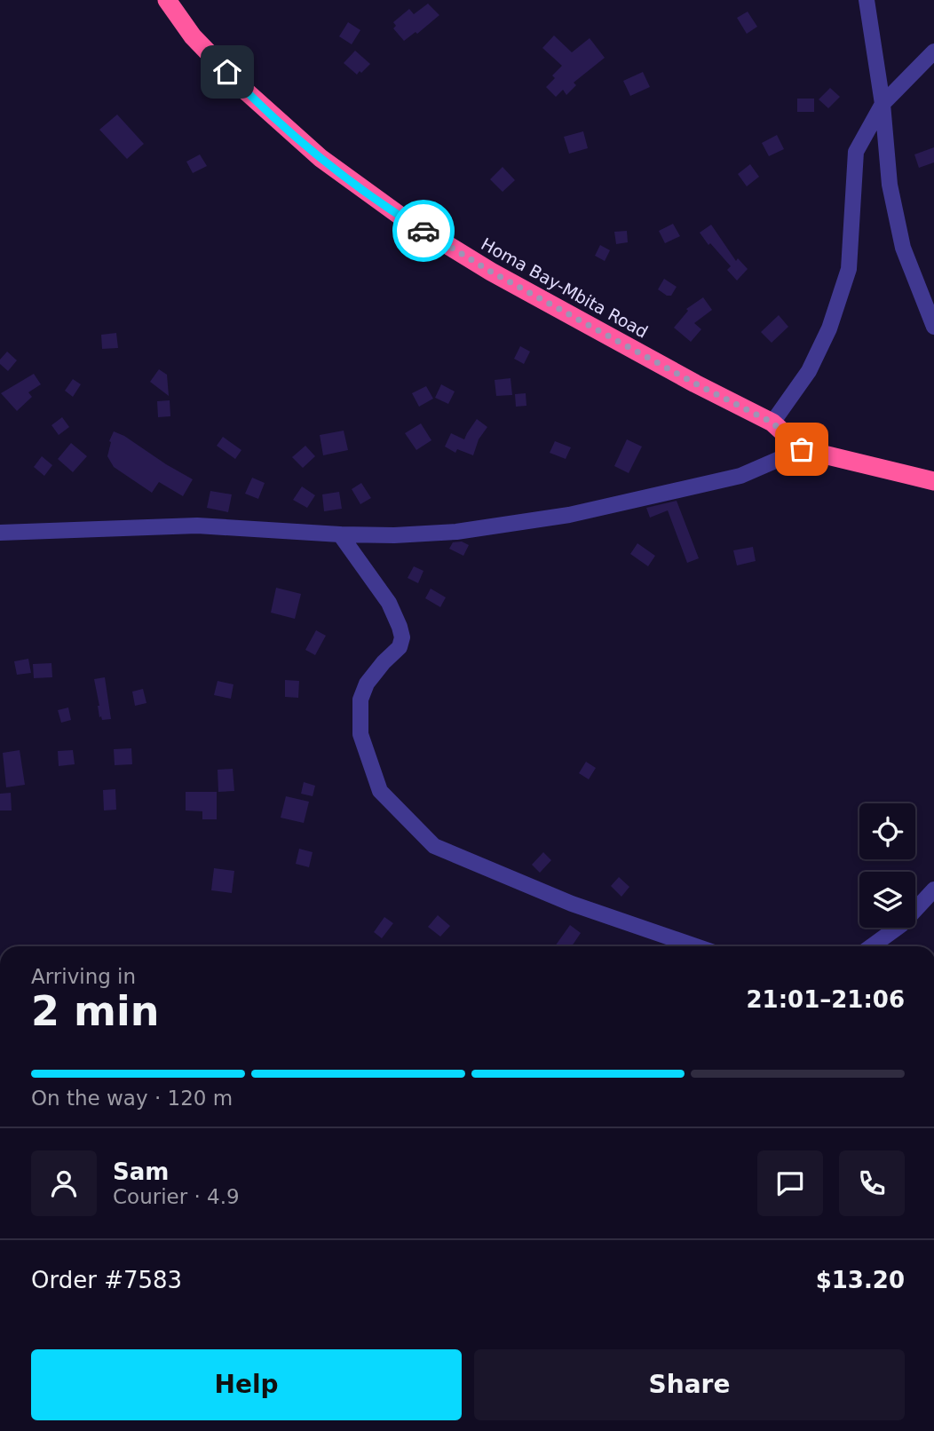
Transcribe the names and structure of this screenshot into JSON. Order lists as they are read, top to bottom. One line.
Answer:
{"streets":{"highway":["Homa Bay-Mbita Road"]},"page":{"heading":["2 min","Arriving in","21:01–21:06"],"panel":["Sam","Courier · 4.9","Order #7583","$13.20"],"bar":"On the way · 120 m","buttons":["Help","Share"]}}
